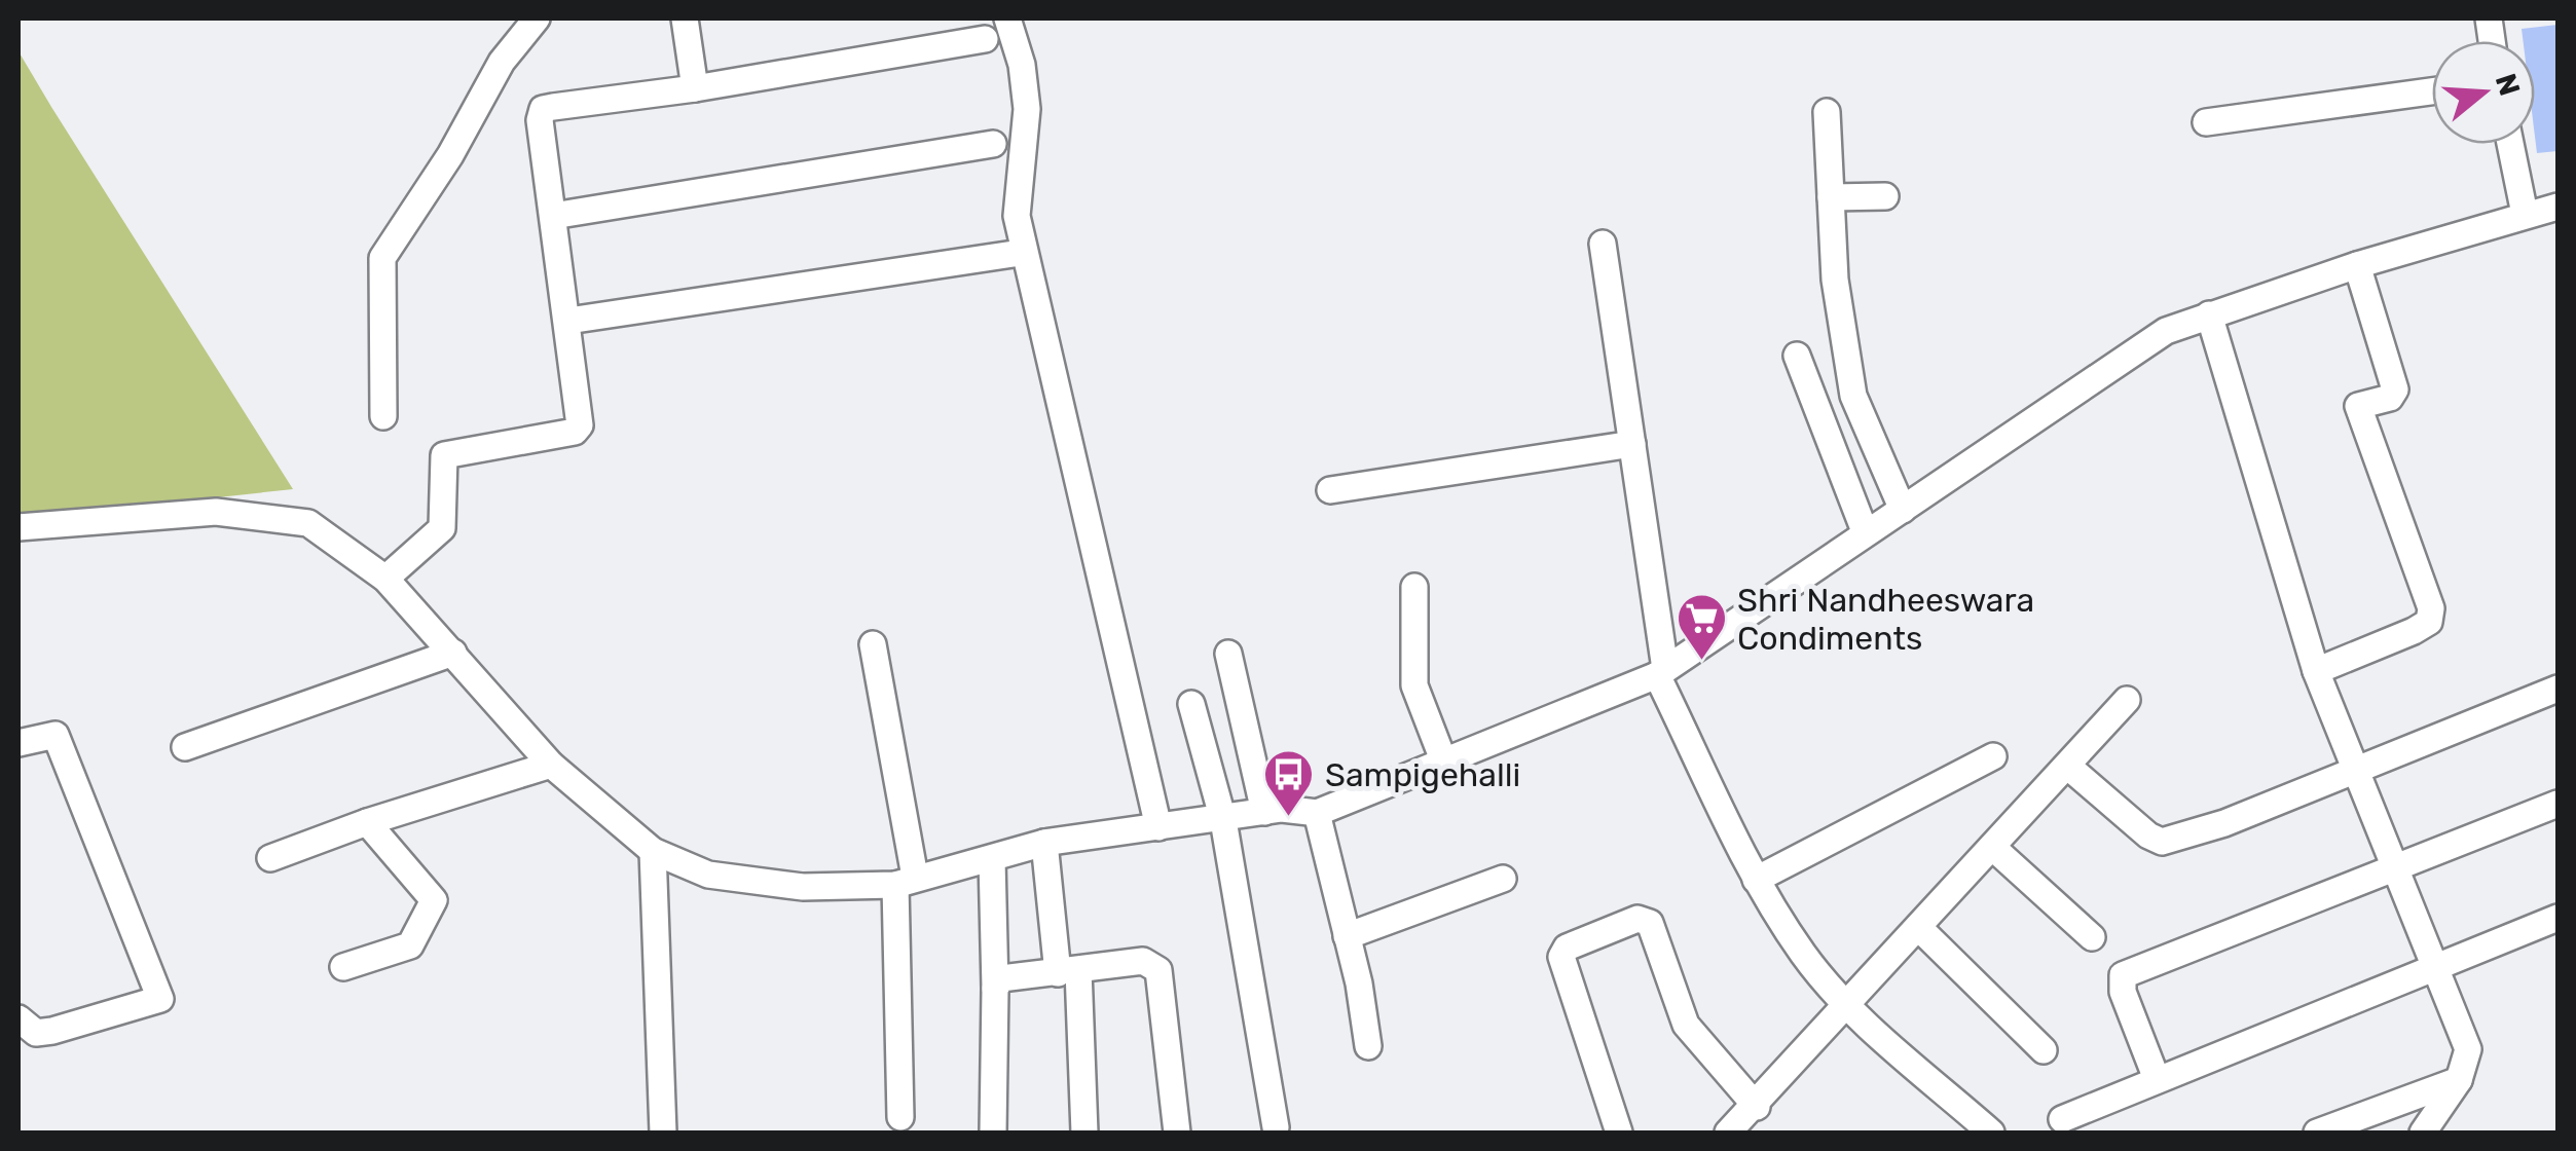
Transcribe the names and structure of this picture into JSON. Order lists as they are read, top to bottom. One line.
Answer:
{"places":{"supermarket":["Shri Nandheeswara Condiments"],"bus stop":["Sampigehalli"]},"north":"right"}
